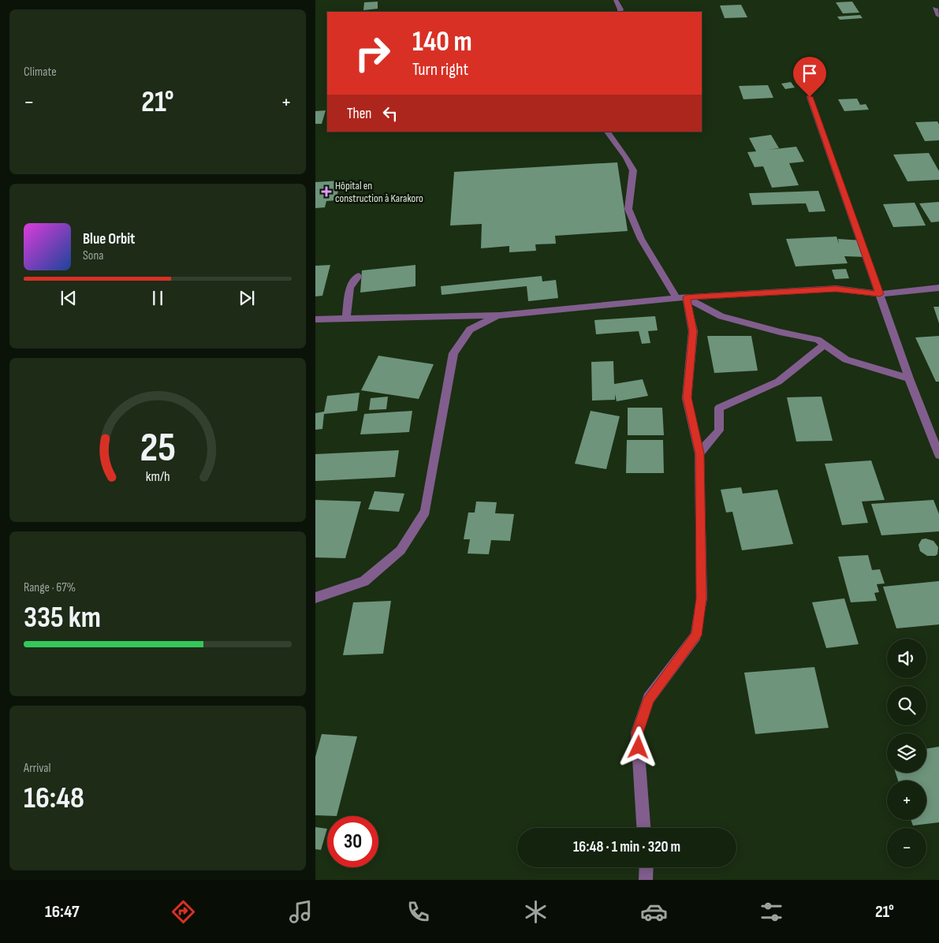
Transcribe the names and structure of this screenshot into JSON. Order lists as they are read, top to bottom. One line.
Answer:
{"places":{"health":["Hôpital en construction à Karakoro"]},"page":{"tile":["Climate",["Range · 67%","335 km"],["Arrival","16:48"]],"turn":["140 m","Turn right"],"heat":["−","21°","+"],"then":"Then","song":["Blue Orbit","Sona"],"map_buttons":["+","−"],"limit":"30","trip":"16:48 · 1 min · 320 m","tabs":["16:47","21°"],"gauge":["25","km/h"]}}
